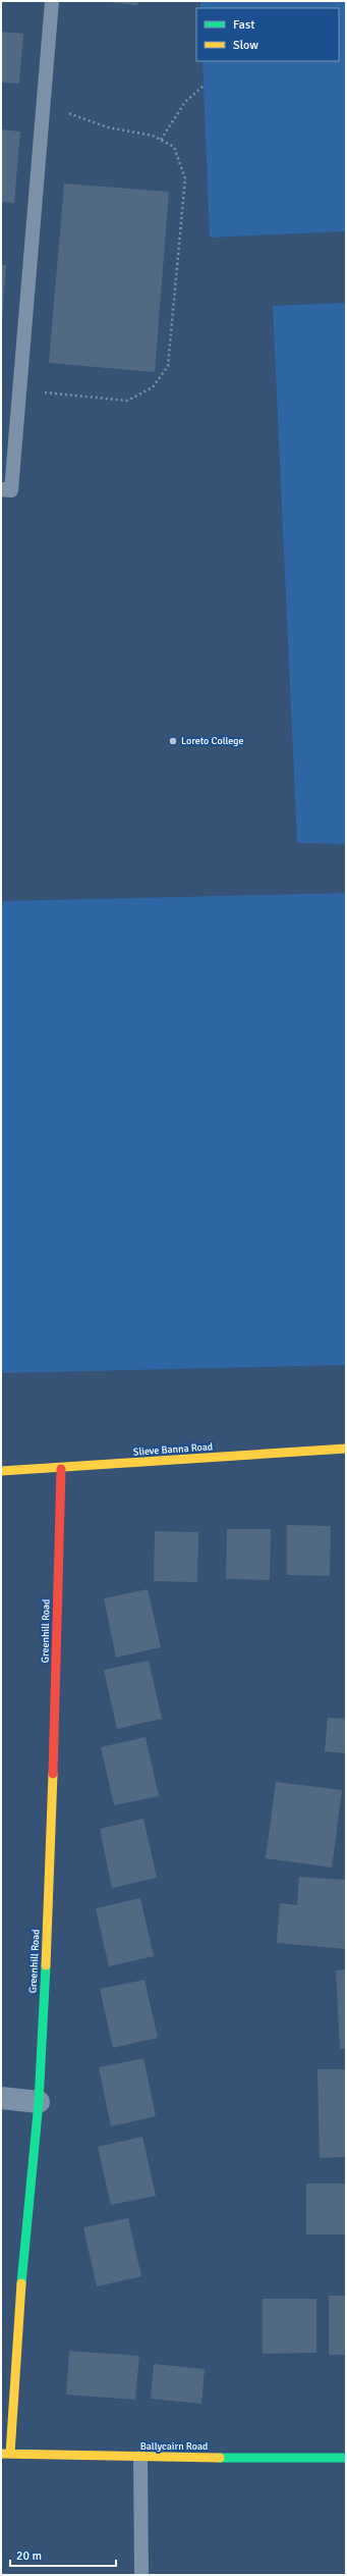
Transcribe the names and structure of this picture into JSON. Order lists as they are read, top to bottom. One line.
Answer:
{"streets":{"street":["Slieve Banna Road","Greenhill Road","Ballycairn Road"]},"crossings":[["Slieve Banna Road","Greenhill Road"],["Greenhill Road","Ballycairn Road"]],"places":["Loreto College"],"legend":["Fast","Slow"],"scale_bar":"20 m"}
